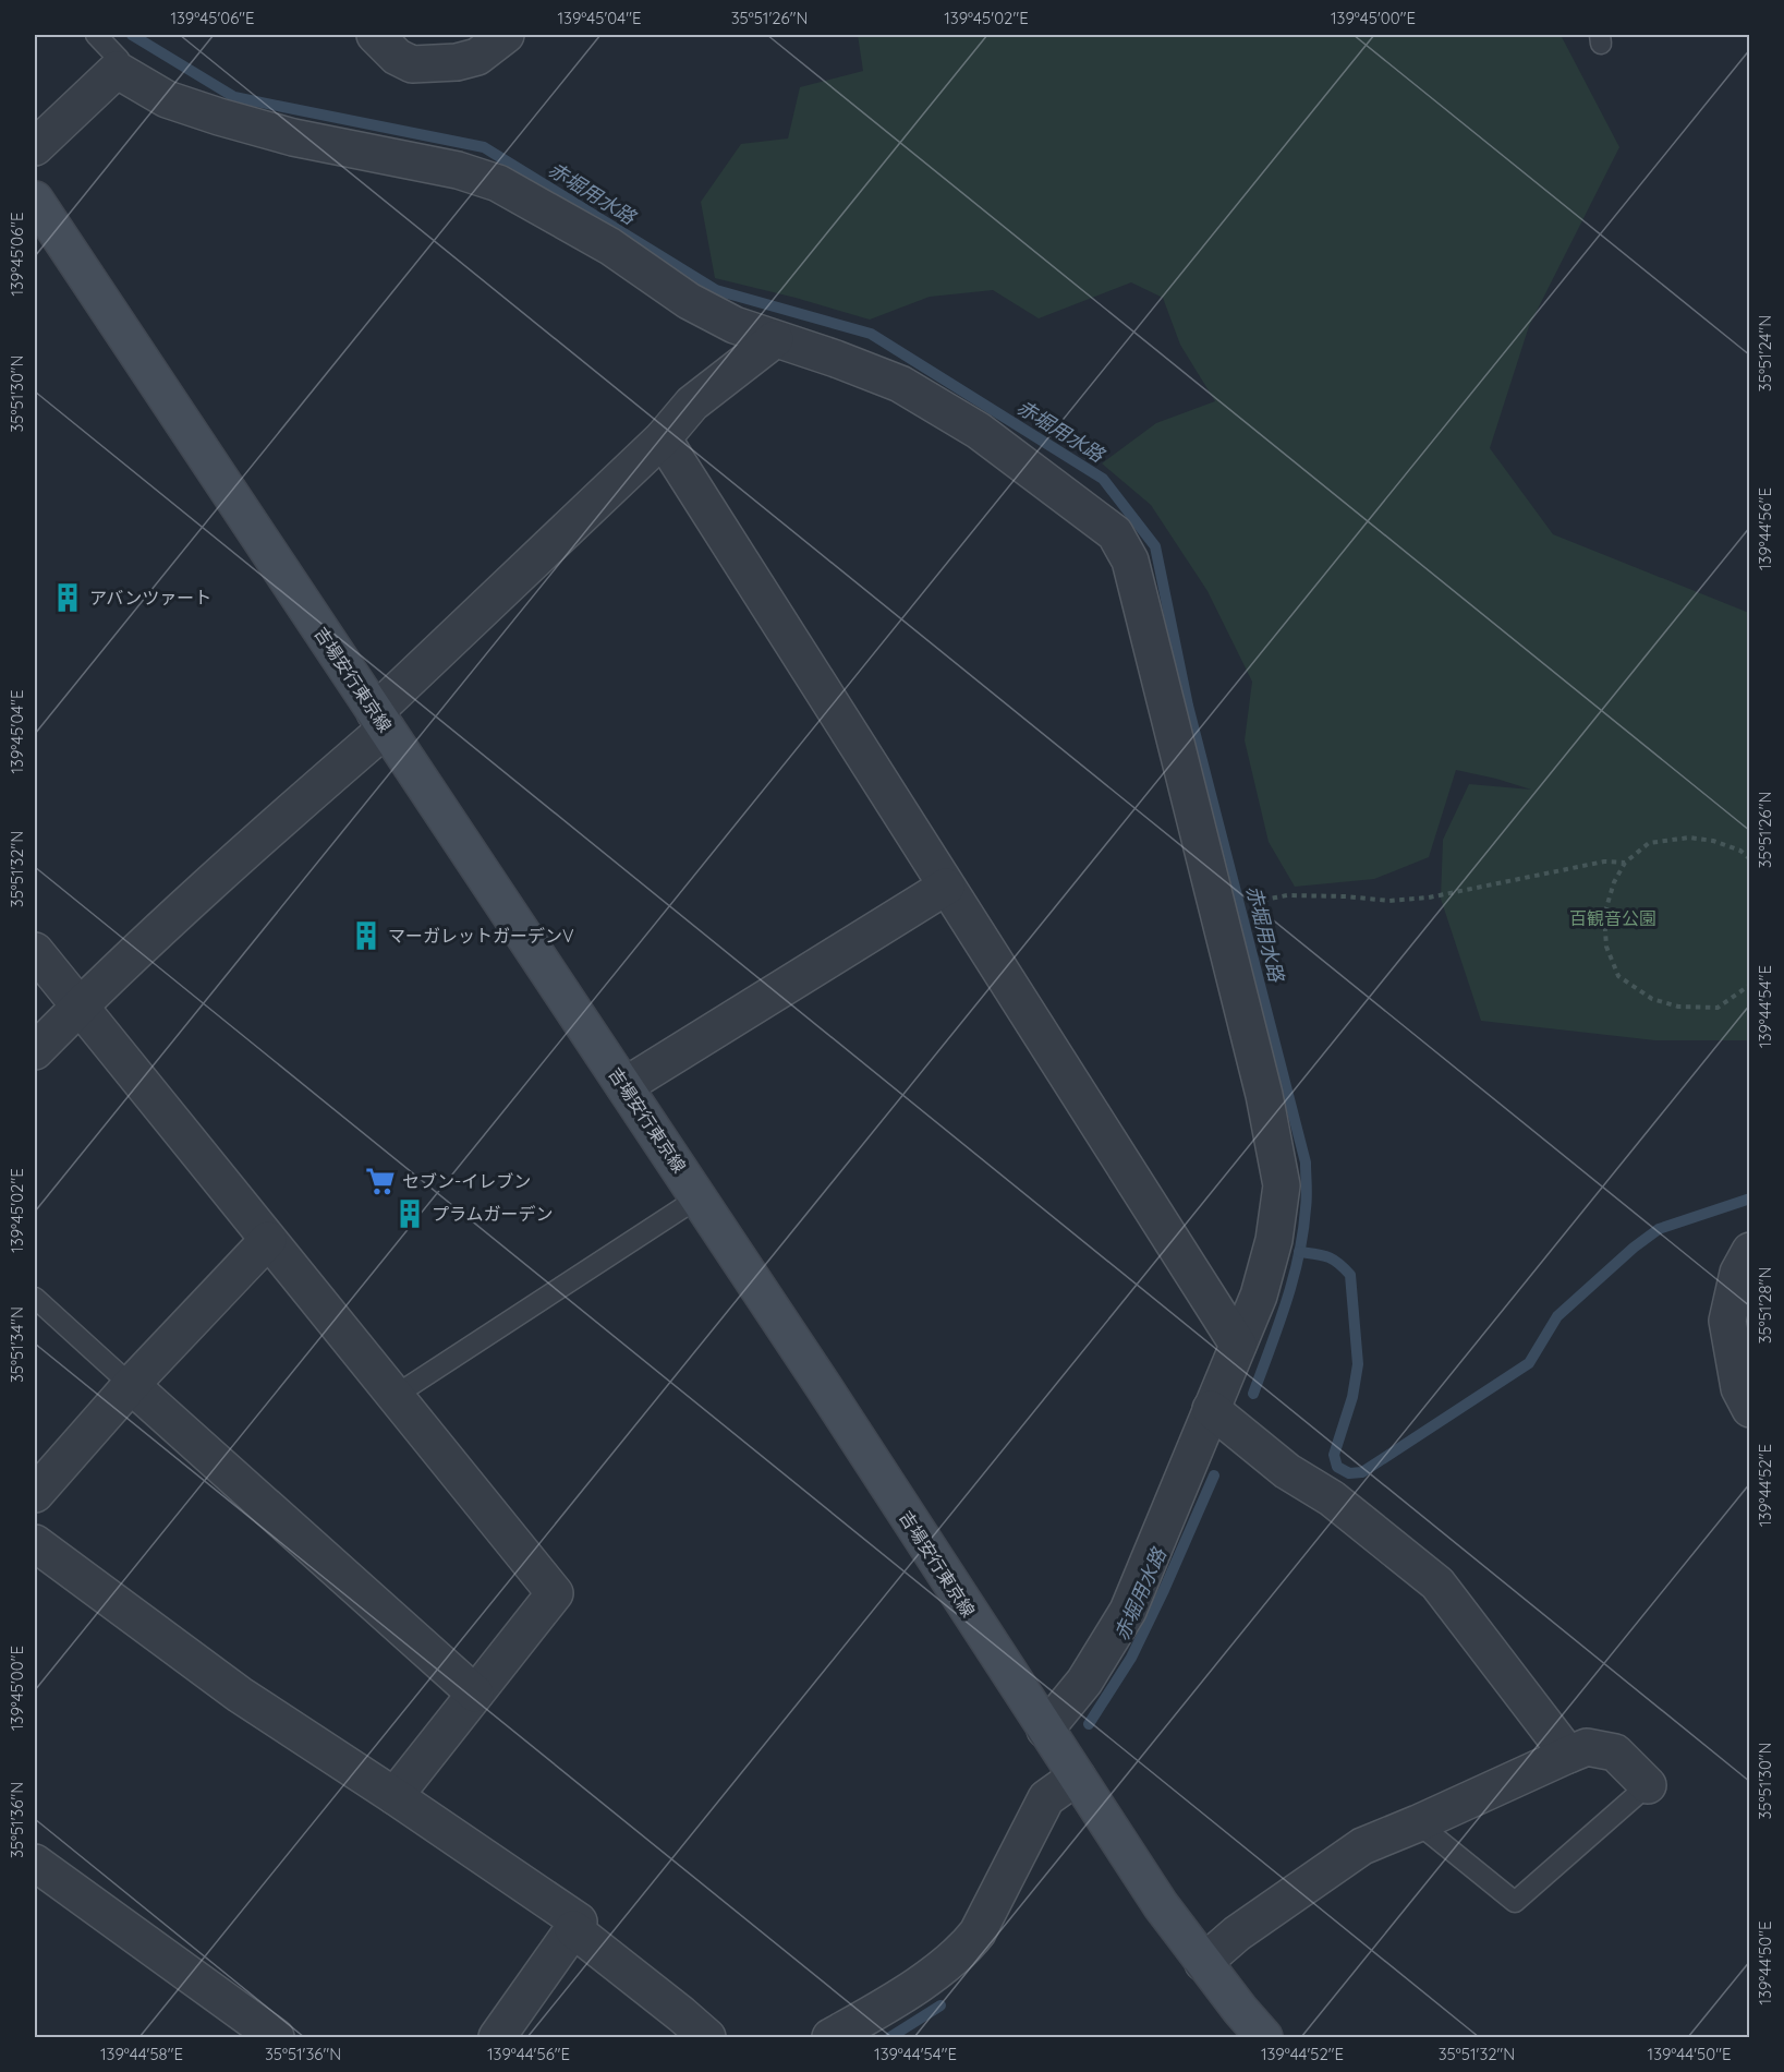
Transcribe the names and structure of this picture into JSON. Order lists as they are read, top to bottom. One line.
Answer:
{"streets":{"main road":["吉場安行東京線"]},"water":["赤堀用水路"],"parks":["百観音公園"],"places":{"building":["アバンツァート","マーガレットガーデンV","プラムガーデン"],"supermarket":["セブン-イレブン"]},"coordinates":["139°45'06\"E","139°45'04\"E","35°51'26\"N","139°45'02\"E","139°45'00\"E","35°51'24\"N","35°51'30\"N","139°44'56\"E","35°51'32\"N","139°44'54\"E","35°51'28\"N","35°51'34\"N","139°44'52\"E","35°51'36\"N","139°44'50\"E","139°44'58\"E"]}
